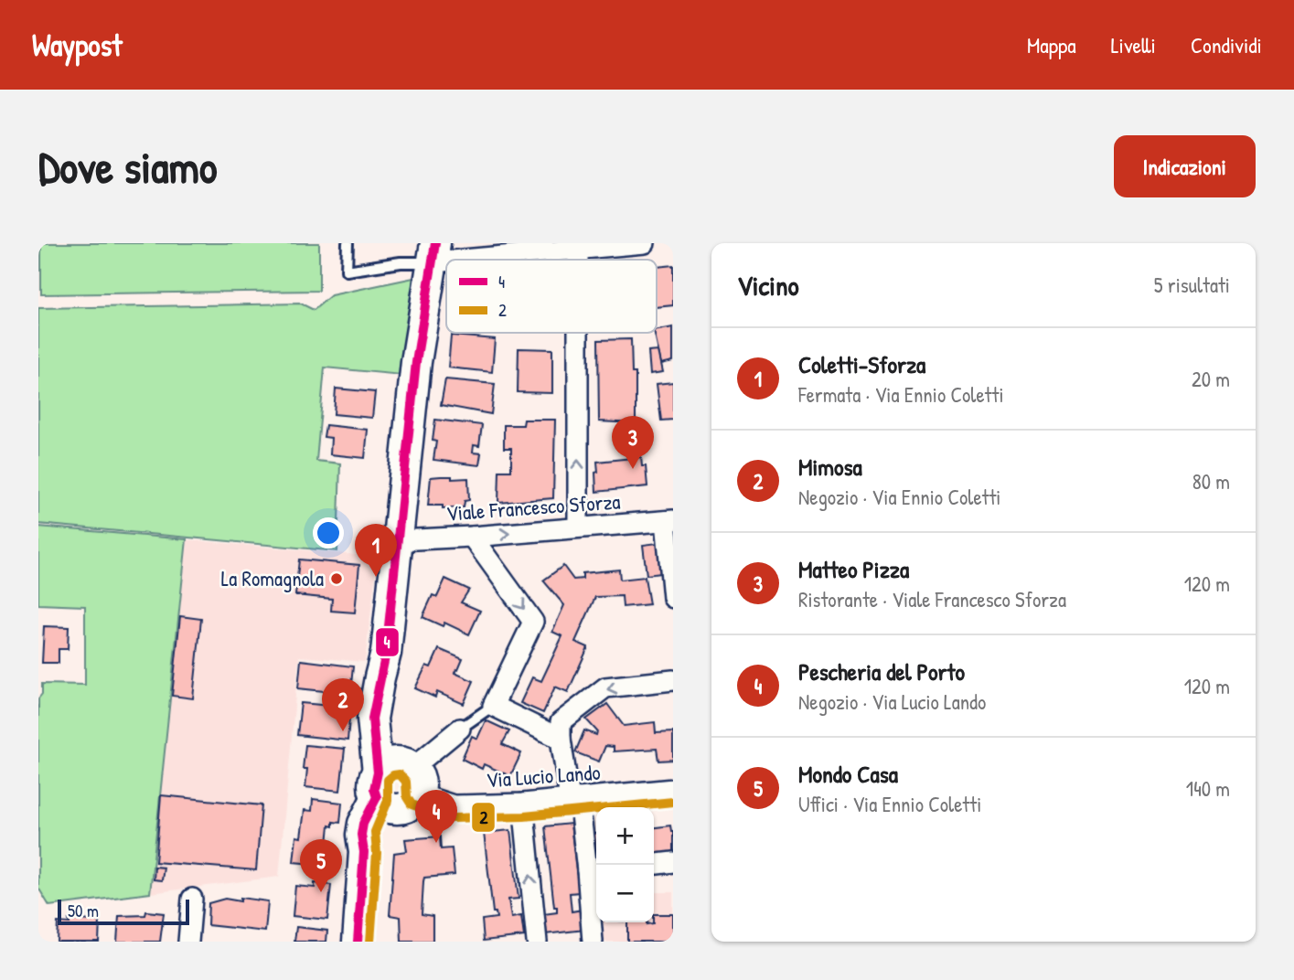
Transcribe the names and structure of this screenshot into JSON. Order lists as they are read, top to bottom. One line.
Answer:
{"streets":{"street":["Viale Francesco Sforza","Via Lucio Lando"]},"one_way":["Viale Francesco Sforza"],"places":["La Romagnola"],"lines":["transit line 4","transit line 2"],"legend":["4","2"],"scale_bar":"50 m","page":{"header":"Waypost","nav":["Mappa","Livelli","Condividi"],"buttons":"Indicazioni","title":"Dove siamo","heading":["Vicino","5 risultati"],"list":[{"mark":"1","name":"Coletti-Sforza","note":"Fermata · Via Ennio Coletti","value":"20 m"},{"mark":"2","name":"Mimosa","note":"Negozio · Via Ennio Coletti","value":"80 m"},{"mark":"3","name":"Matteo Pizza","note":"Ristorante · Viale Francesco Sforza","value":"120 m"},{"mark":"4","name":"Pescheria del Porto","note":"Negozio · Via Lucio Lando","value":"120 m"},{"mark":"5","name":"Mondo Casa","note":"Uffici · Via Ennio Coletti","value":"140 m"}],"pins":["3","1","2","4","5"],"map_buttons":["+","−"],"scale":"50 m"}}
